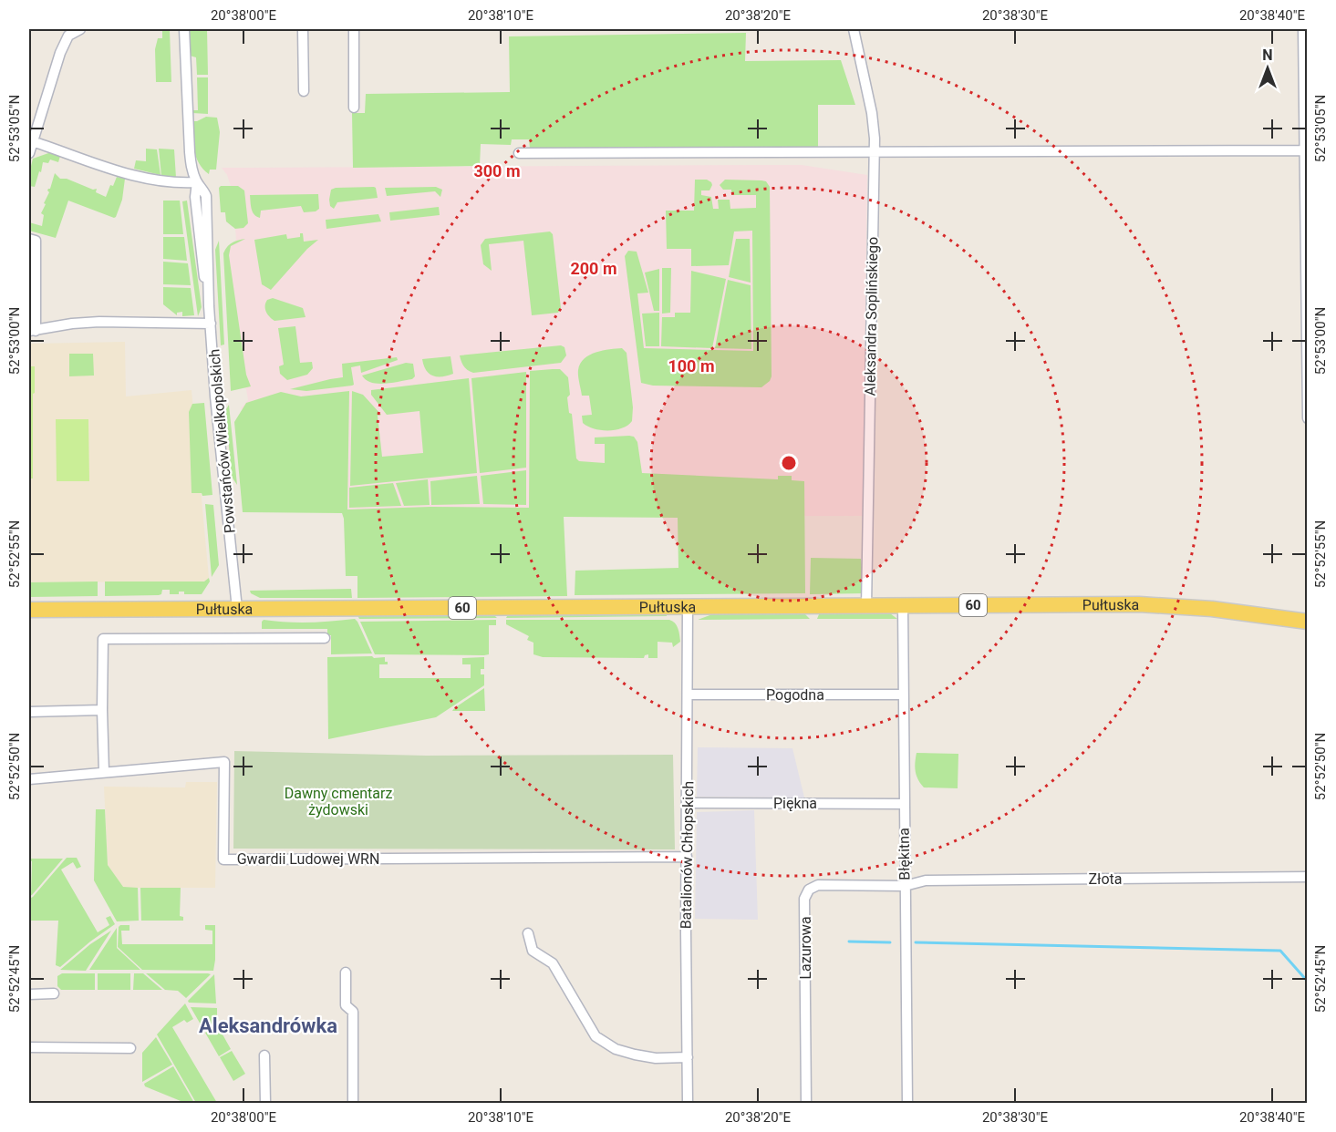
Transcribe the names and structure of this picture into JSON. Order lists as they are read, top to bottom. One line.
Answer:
{"streets":{"main road":["Pułtuska","60"],"street":["Aleksandra Soplińskiego","Powstańców Wielkopolskich","Pogodna","Piękna","Błękitna","Batalionów Chłopskich","Gwardii Ludowej WRN","Złota","Lazurowa"]},"crossings":[["Aleksandra Soplińskiego","Pułtuska"],["Powstańców Wielkopolskich","Pułtuska"],["Pułtuska","Błękitna"],["Pułtuska","Batalionów Chłopskich"],["Pogodna","Błękitna"],["Pogodna","Batalionów Chłopskich"],["Piękna","Błękitna"],["Piękna","Batalionów Chłopskich"],["Błękitna","Złota"],["Błękitna","Lazurowa"],["Batalionów Chłopskich","Gwardii Ludowej WRN"],["Złota","Lazurowa"]],"districts":["Aleksandrówka"],"parks":["Dawny cmentarz żydowski"],"north":"top","coordinates":["20°38'00\"E","20°38'10\"E","20°38'20\"E","20°38'30\"E","20°38'40\"E","52°53'05\"N","52°53'00\"N","52°52'55\"N","52°52'50\"N","52°52'45\"N"],"rings":["300 m","200 m","100 m"]}
